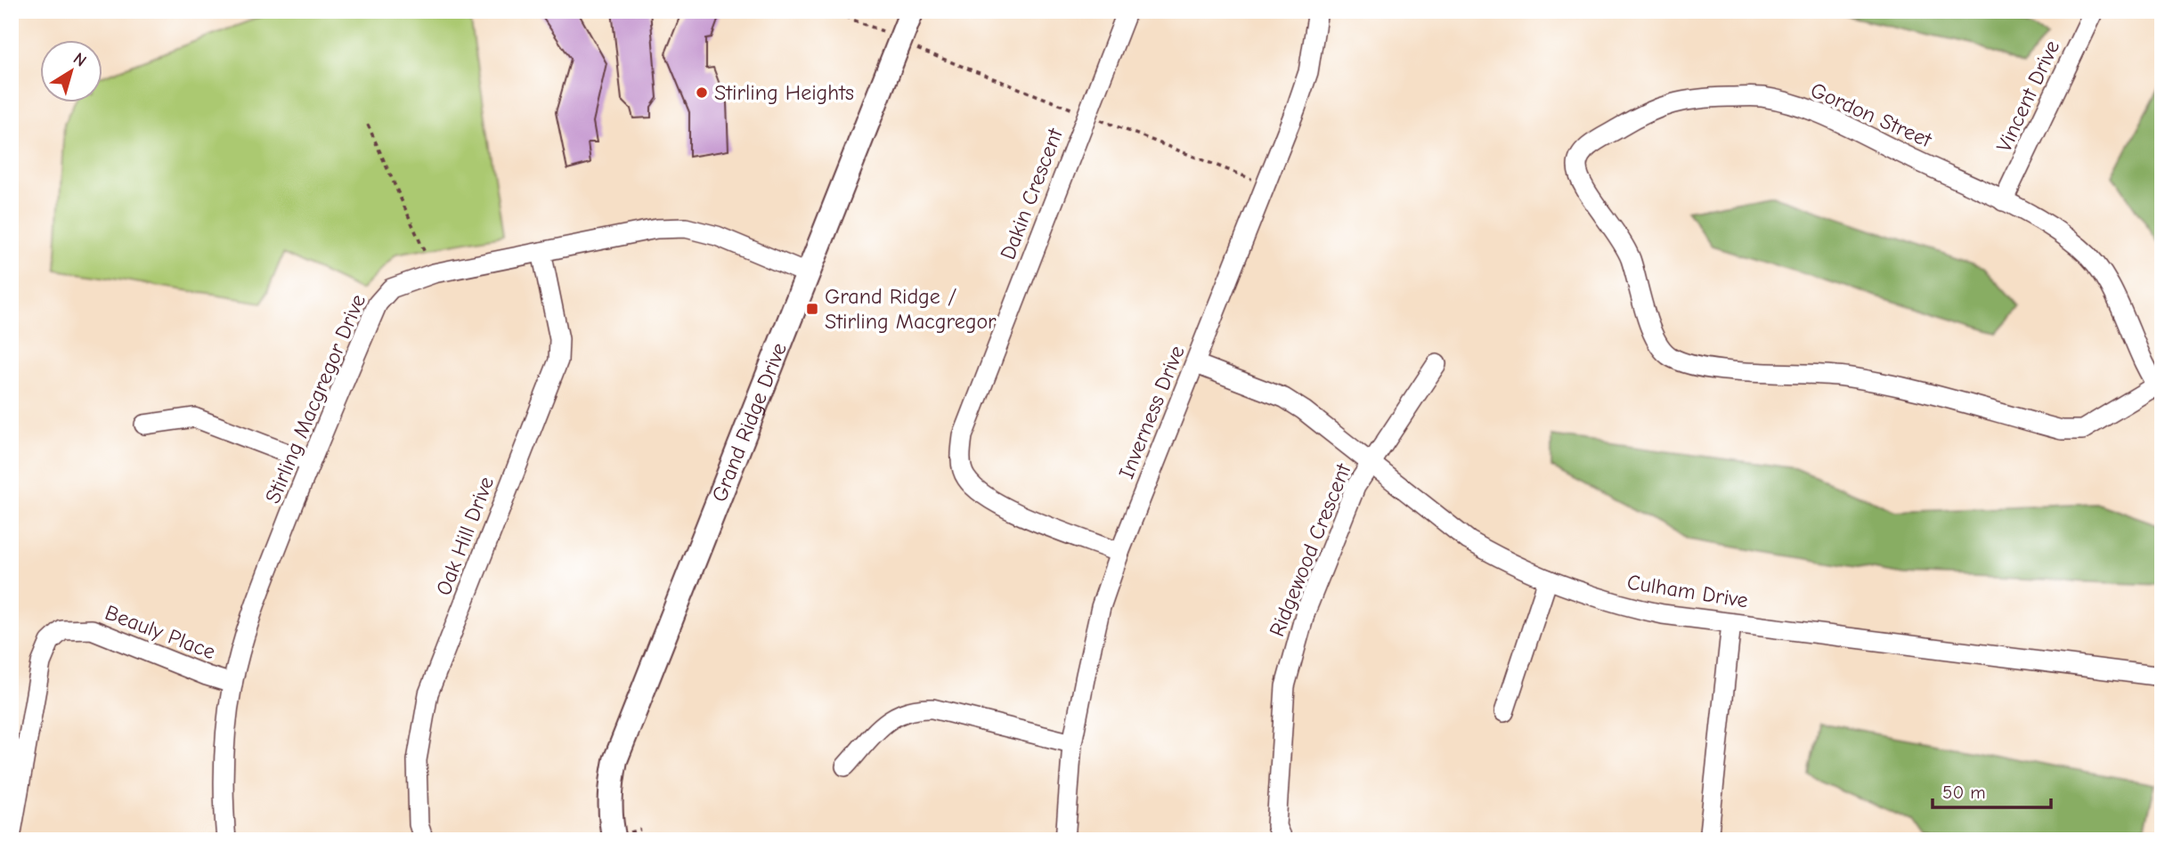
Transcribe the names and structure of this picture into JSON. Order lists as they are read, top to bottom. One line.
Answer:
{"streets":{"street":["Vincent Drive","Gordon Street","Dakin Crescent","Stirling Macgregor Drive","Inverness Drive","Grand Ridge Drive","Oak Hill Drive","Ridgewood Crescent","Culham Drive","Beauly Place"]},"crossings":[["Vincent Drive","Gordon Street"],["Dakin Crescent","Inverness Drive"],["Stirling Macgregor Drive","Grand Ridge Drive"],["Stirling Macgregor Drive","Oak Hill Drive"],["Stirling Macgregor Drive","Beauly Place"],["Inverness Drive","Culham Drive"],["Ridgewood Crescent","Culham Drive"]],"places":{"other":["Stirling Heights"],"transit":["Grand Ridge / Stirling Macgregor"]},"scale_bar":"50 m","north":"top right"}
